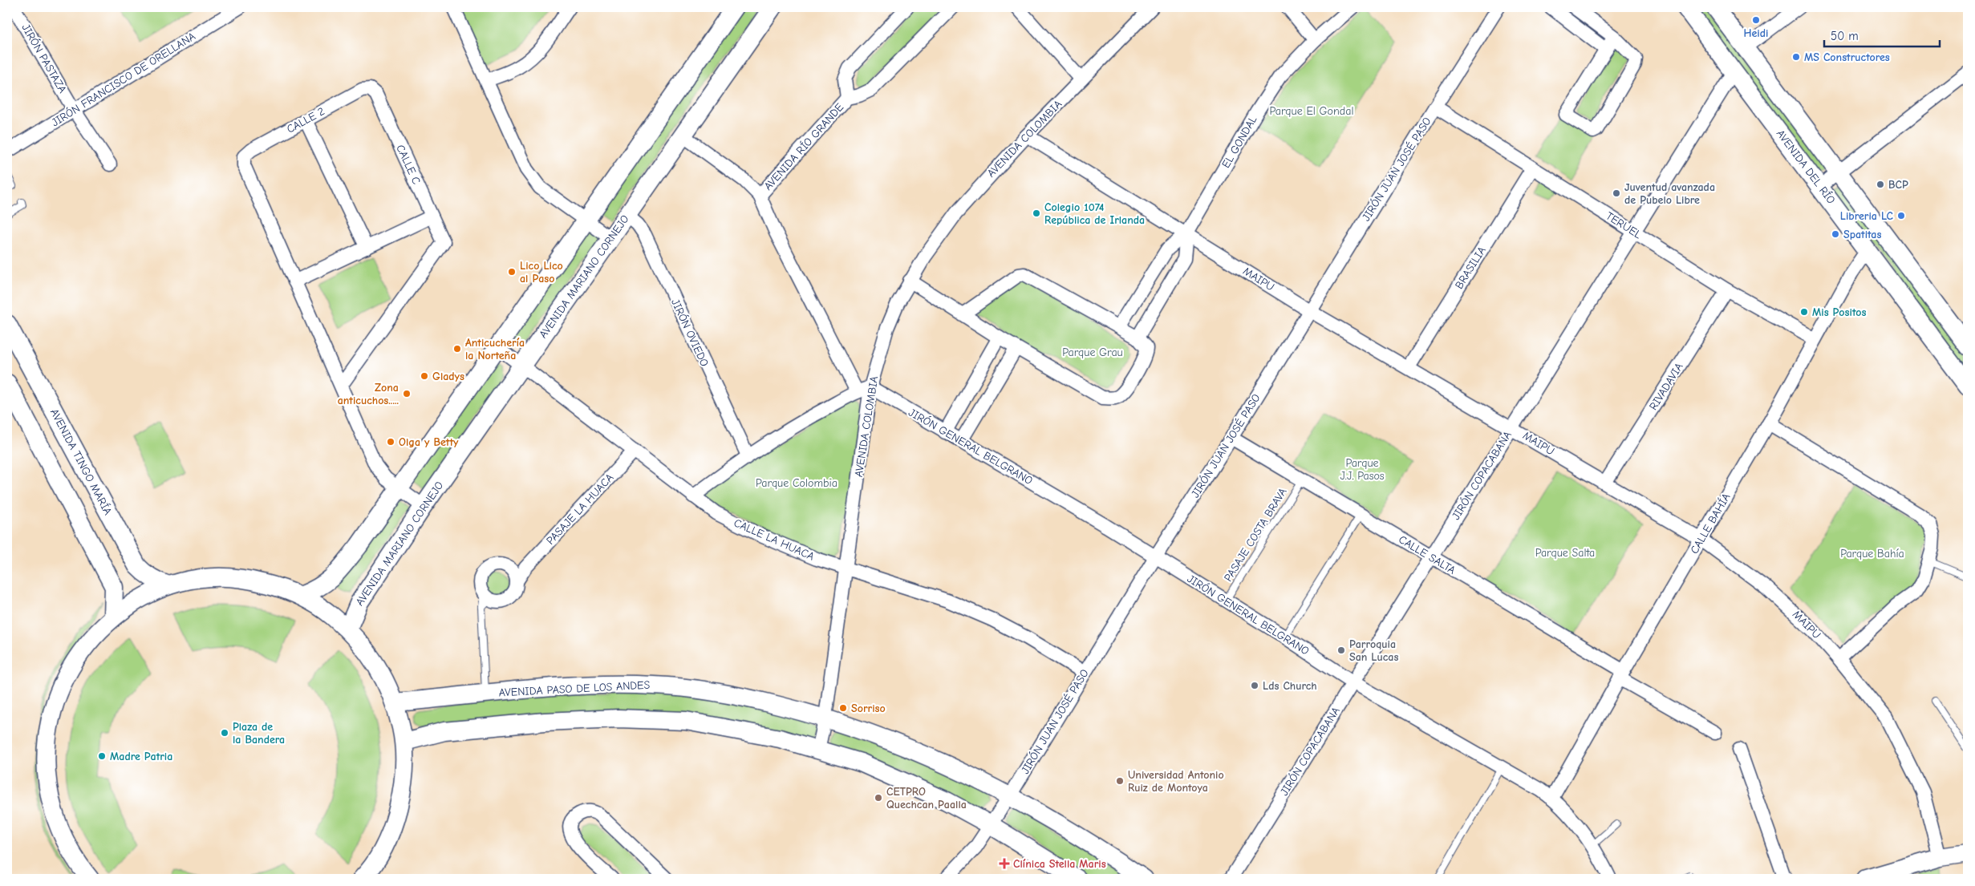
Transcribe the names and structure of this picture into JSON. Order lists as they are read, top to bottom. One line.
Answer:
{"streets":{"main road":["AVENIDA DEL RÍO","AVENIDA MARIANO CORNEJO","AVENIDA TINGO MARÍA","AVENIDA PASO DE LOS ANDES"],"street":["JIRÓN PASTAZA","JIRÓN FRANCISCO DE ORELLANA","CALLE 2","AVENIDA COLOMBIA","EL GONDAL","AVENIDA RÍO GRANDE","CALLE C","JIRÓN JUAN JOSÉ PASO","TERUEL","BRASILIA","MAIPU","JIRÓN OVIEDO","RIVADAVIA","JIRÓN GENERAL BELGRANO","JIRÓN COPACABANA","PASAJE LA HUACA","CALLE BAHÍA","CALLE LA HUACA","CALLE SALTA"],"lane":["PASAJE COSTA BRAVA"]},"crossings":[["JIRÓN PASTAZA","JIRÓN FRANCISCO DE ORELLANA"],["CALLE 2","CALLE C"],["AVENIDA COLOMBIA","MAIPU"],["AVENIDA COLOMBIA","JIRÓN GENERAL BELGRANO"],["AVENIDA COLOMBIA","CALLE LA HUACA"],["AVENIDA COLOMBIA","AVENIDA PASO DE LOS ANDES"],["EL GONDAL","MAIPU"],["AVENIDA DEL RÍO","JIRÓN COPACABANA"],["AVENIDA DEL RÍO","CALLE BAHÍA"],["JIRÓN JUAN JOSÉ PASO","TERUEL"],["JIRÓN JUAN JOSÉ PASO","MAIPU"],["JIRÓN JUAN JOSÉ PASO","JIRÓN GENERAL BELGRANO"],["JIRÓN JUAN JOSÉ PASO","CALLE LA HUACA"],["JIRÓN JUAN JOSÉ PASO","CALLE SALTA"],["JIRÓN JUAN JOSÉ PASO","AVENIDA PASO DE LOS ANDES"],["TERUEL","BRASILIA"],["TERUEL","RIVADAVIA"],["TERUEL","JIRÓN COPACABANA"],["TERUEL","CALLE BAHÍA"],["BRASILIA","MAIPU"],["AVENIDA MARIANO CORNEJO","JIRÓN OVIEDO"],["AVENIDA MARIANO CORNEJO","CALLE LA HUACA"],["MAIPU","RIVADAVIA"],["MAIPU","JIRÓN COPACABANA"],["MAIPU","CALLE BAHÍA"],["JIRÓN GENERAL BELGRANO","JIRÓN COPACABANA"],["JIRÓN GENERAL BELGRANO","CALLE BAHÍA"],["JIRÓN GENERAL BELGRANO","PASAJE COSTA BRAVA"],["JIRÓN COPACABANA","CALLE SALTA"],["PASAJE LA HUACA","CALLE LA HUACA"],["CALLE BAHÍA","CALLE SALTA"],["PASAJE COSTA BRAVA","CALLE SALTA"]],"parks":["Parque El Gondal","Parque Grau","Parque J.J. Pasos","Parque Colombia","Parque Salta","Parque Bahía"],"places":{"other":["Heidi","MS Constructores","BCP","Juventud avanzada de Pubelo Libre","Colegio 1074 República de Irlanda","Libreria LC","Spatitas","Lico Lico al Paso","Mis Positos","Anticuchería la Norteña","Gladys","Zona anticuchos.....","Olga y Betty","Parroquia San Lucas","Lds Church","Sorriso","Plaza de la Bandera","Madre Patria","Universidad Antonio Ruiz de Montoya","CETPRO Quechcan Paalla"],"health":["Clínica Stella Maris"]},"scale_bar":"50 m"}
